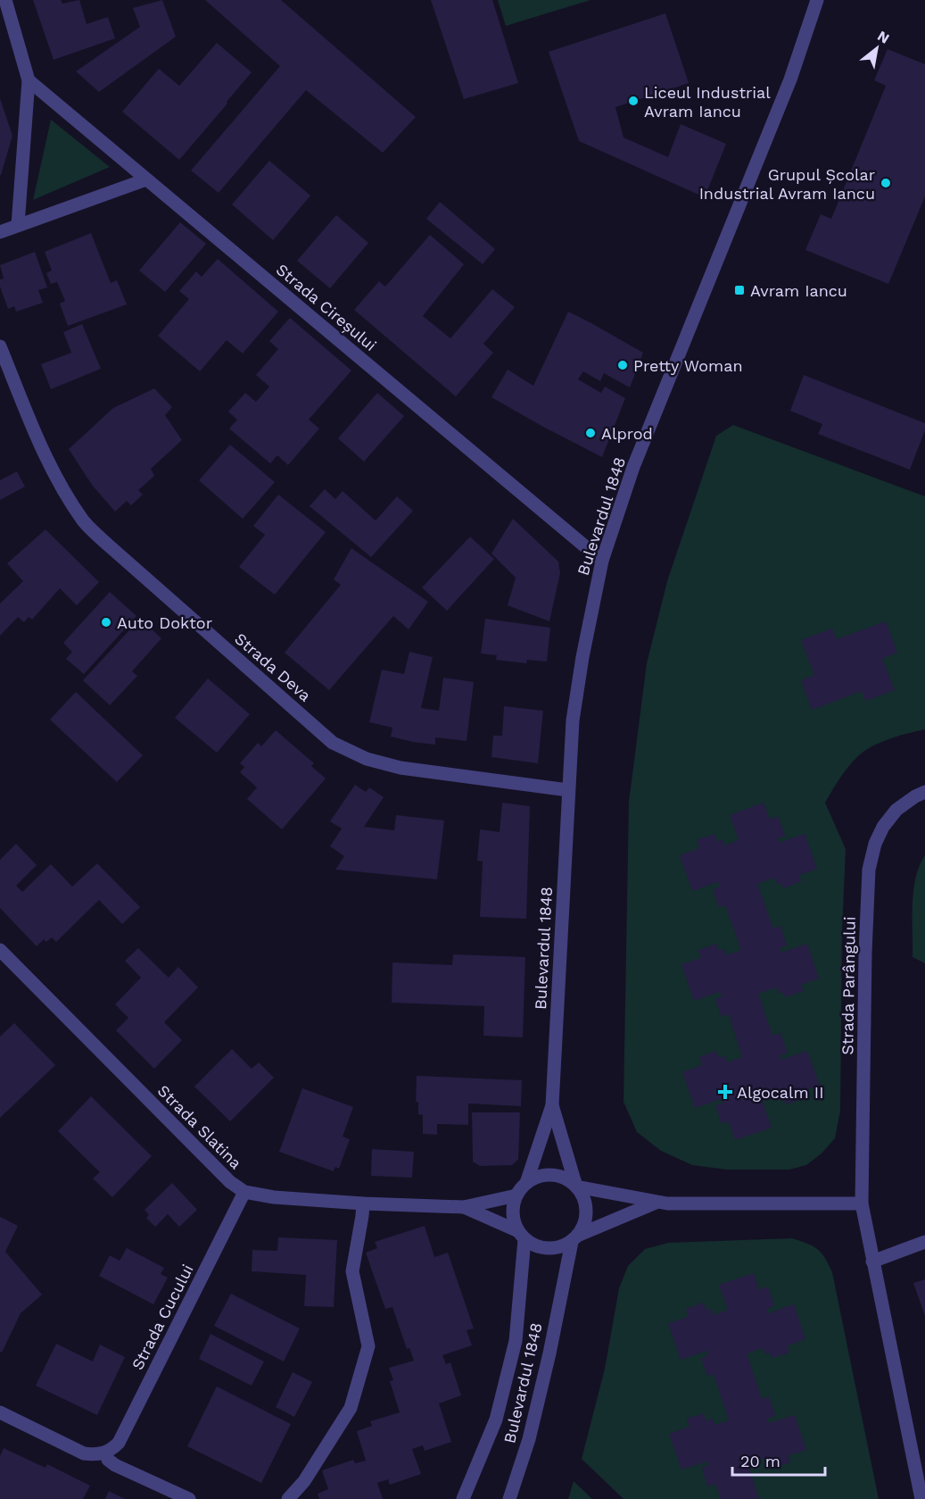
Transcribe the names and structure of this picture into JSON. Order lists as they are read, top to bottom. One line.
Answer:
{"streets":{"street":["Strada Cireșului","Bulevardul 1848","Strada Deva","Strada Parângului","Strada Slatina","Strada Cucului"]},"crossings":[["Strada Cireșului","Bulevardul 1848"],["Bulevardul 1848","Strada Deva"],["Bulevardul 1848","Strada Slatina"],["Strada Slatina","Strada Cucului"]],"places":{"other":["Liceul Industrial Avram Iancu","Grupul Școlar Industrial Avram Iancu","Pretty Woman","Alprod","Auto Doktor"],"transit":["Avram Iancu"],"health":["Algocalm II"]},"scale_bar":"20 m","north":"top right"}
